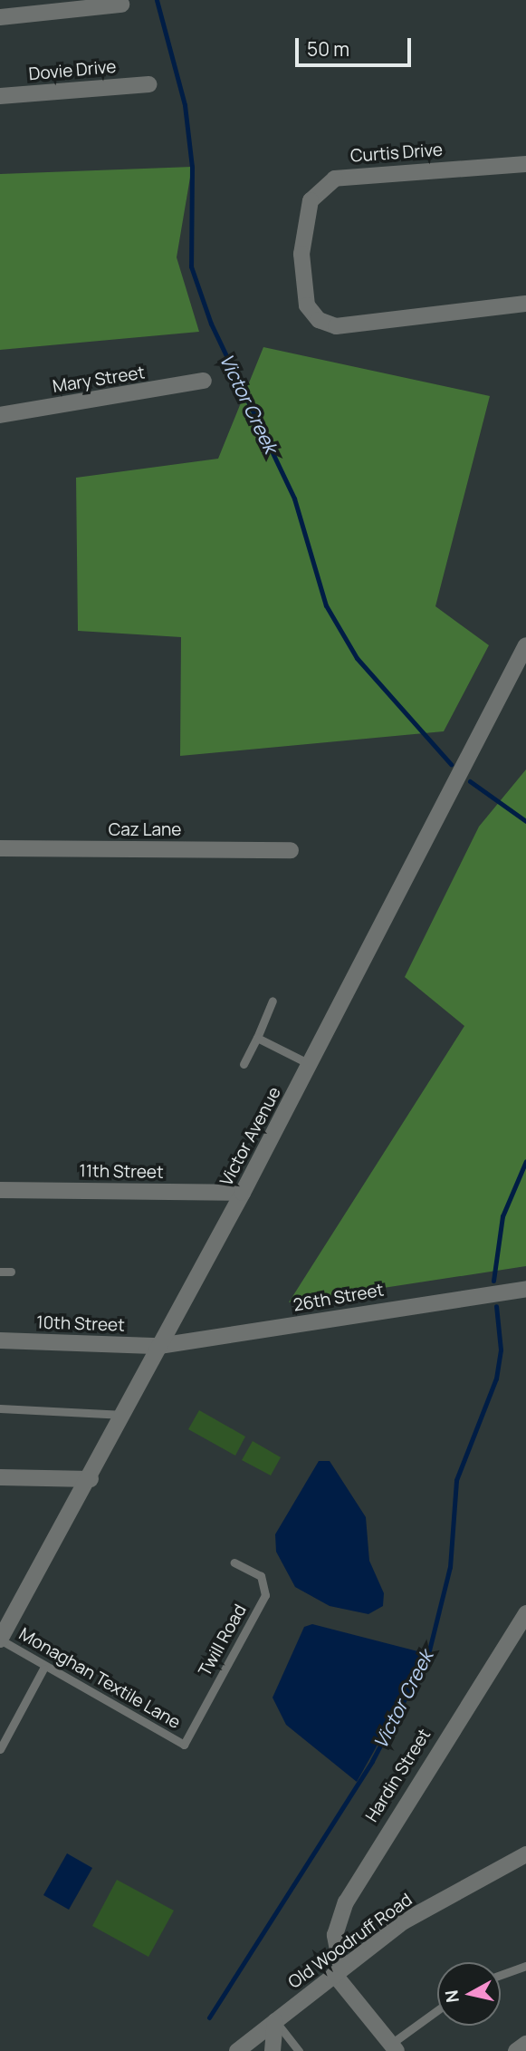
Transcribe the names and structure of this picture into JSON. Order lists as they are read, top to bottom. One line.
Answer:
{"streets":{"street":["Dovie Drive","Curtis Drive","Mary Street","Caz Lane","Victor Avenue","11th Street","26th Street","10th Street","Hardin Street","Old Woodruff Road"],"lane":["Twill Road","Monaghan Textile Lane"]},"crossings":[["Victor Avenue","11th Street"],["Victor Avenue","26th Street"],["Victor Avenue","10th Street"],["Victor Avenue","Monaghan Textile Lane"],["26th Street","10th Street"],["Twill Road","Monaghan Textile Lane"],["Hardin Street","Old Woodruff Road"]],"water":["Victor Creek"],"scale_bar":"50 m","north":"left"}
